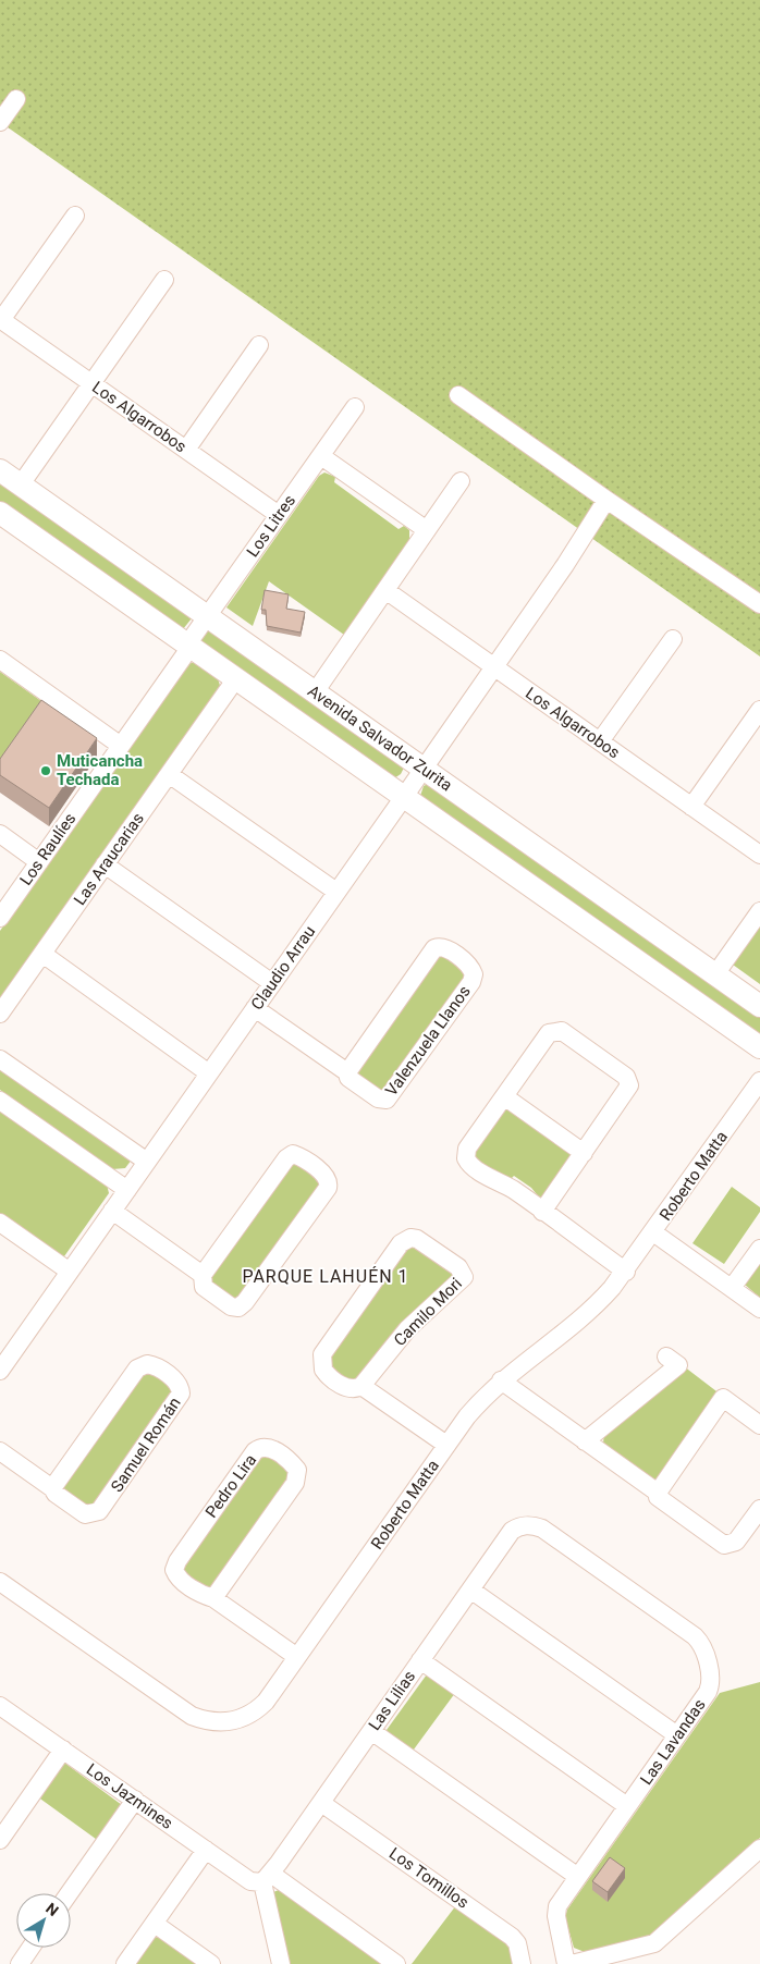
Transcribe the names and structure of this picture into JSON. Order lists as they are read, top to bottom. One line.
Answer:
{"streets":{"main road":["Avenida Salvador Zurita"],"street":["Los Algarrobos","Los Litres","Los Raulíes","Las Araucarias","Claudio Arrau","Valenzuela Llanos","Roberto Matta","Camilo Mori","Samuel Román","Pedro Lira","Las Lilias","Las Lavandas","Los Jazmines","Los Tomillos"]},"crossings":[["Los Algarrobos","Los Litres"],["Los Algarrobos","Claudio Arrau"],["Los Litres","Avenida Salvador Zurita"],["Los Litres","Los Raulíes"],["Avenida Salvador Zurita","Los Raulíes"],["Avenida Salvador Zurita","Las Araucarias"],["Avenida Salvador Zurita","Claudio Arrau"],["Claudio Arrau","Valenzuela Llanos"],["Roberto Matta","Camilo Mori"],["Roberto Matta","Pedro Lira"],["Las Lilias","Las Lavandas"],["Las Lilias","Los Jazmines"],["Las Lilias","Los Tomillos"]],"districts":["PARQUE LAHUÉN 1"],"places":["Muticancha Techada"],"north":"top right"}
